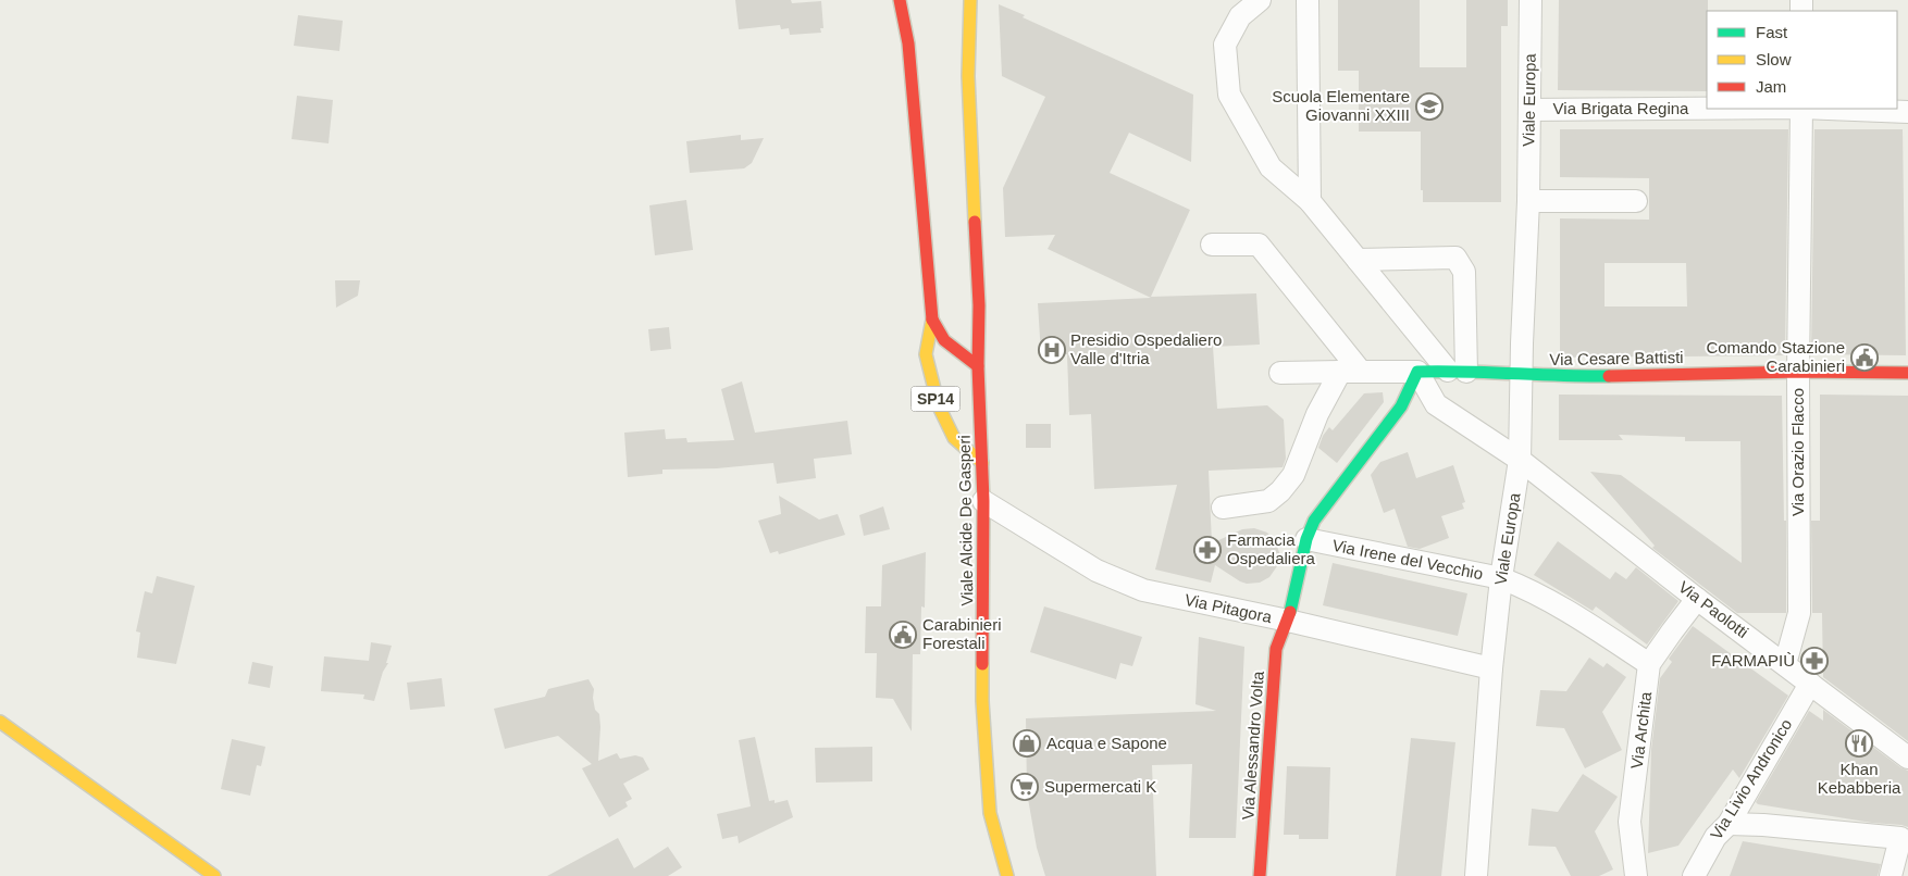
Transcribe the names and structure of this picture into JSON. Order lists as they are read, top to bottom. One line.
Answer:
{"streets":{"main road":["Via Cesare Battisti","SP14","Viale Alcide De Gasperi","Via Irene del Vecchio","Via Alessandro Volta"],"street":["Viale Europa","Via Brigata Regina","Via Orazio Flacco","Via Pitagora","Via Paolotti","Via Archita","Via Livio Andronico"]},"crossings":[["Viale Europa","Via Brigata Regina"],["Viale Europa","Via Cesare Battisti"],["Viale Europa","Via Irene del Vecchio"],["Viale Europa","Via Pitagora"],["Viale Europa","Via Paolotti"],["Via Cesare Battisti","Via Orazio Flacco"],["SP14","Viale Alcide De Gasperi"],["Via Orazio Flacco","Via Paolotti"],["Viale Alcide De Gasperi","Via Pitagora"],["Via Irene del Vecchio","Via Pitagora"],["Via Irene del Vecchio","Via Archita"],["Via Irene del Vecchio","Via Alessandro Volta"],["Via Pitagora","Via Alessandro Volta"],["Via Paolotti","Via Archita"],["Via Paolotti","Via Livio Andronico"]],"places":{"school or university":["Scuola Elementare Giovanni XXIII"],"hospital":["Presidio Ospedaliero Valle d'Itria"],"public building":["Comando Stazione Carabinieri","Carabinieri Forestali"],"pharmacy":["Farmacia Ospedaliera","FARMAPIÙ"],"shop":["Acqua e Sapone"],"restaurant":["Khan Kebabberia"],"supermarket":["Supermercati K"]},"legend":["Fast","Slow","Jam"]}
